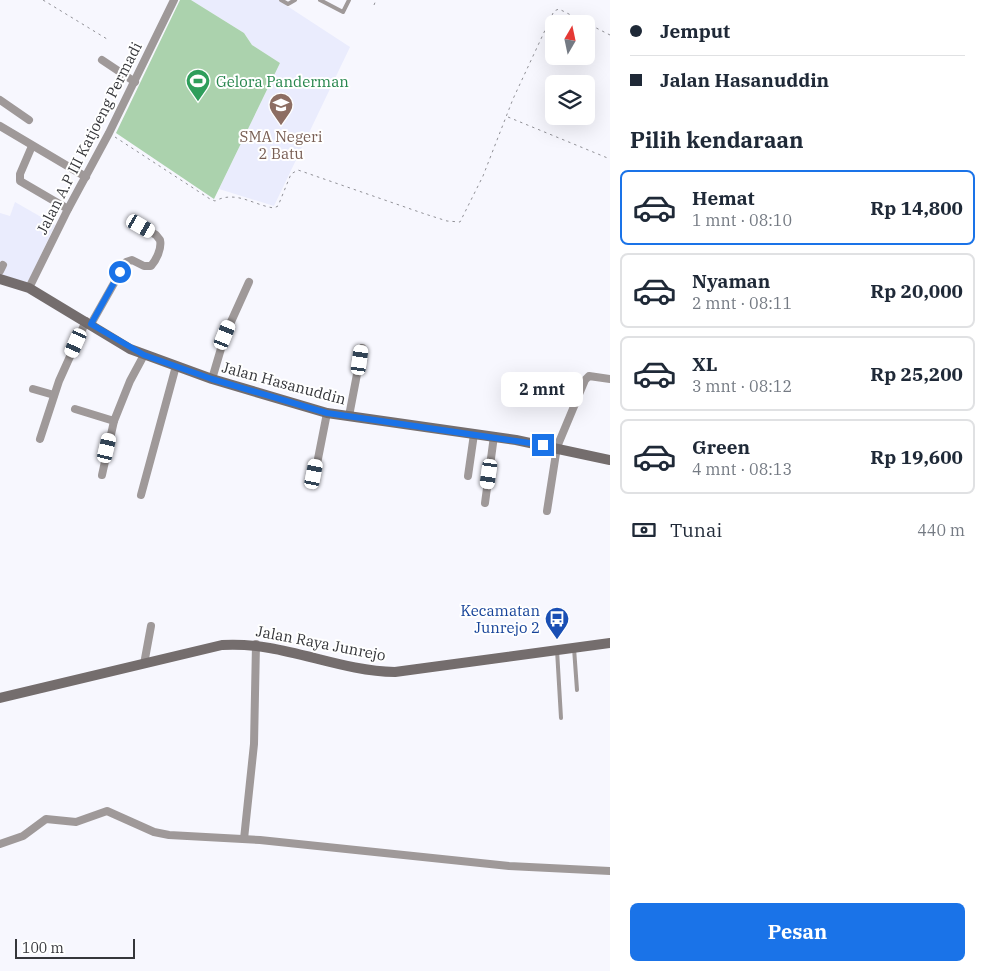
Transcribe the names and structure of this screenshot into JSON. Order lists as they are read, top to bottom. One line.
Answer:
{"streets":{"main road":["Jalan Hasanuddin","Jalan Raya Junrejo"],"street":["Jalan A.P III Katjoeng Permadi"]},"crossings":[["Jalan A.P III Katjoeng Permadi","Jalan Hasanuddin"]],"places":{"sports":["Gelora Panderman"],"school or university":["SMA Negeri 2 Batu"],"bus stop":["Kecamatan Junrejo 2"]},"scale_bar":"100 m","north":"top","page":{"banner":["Jemput","Jalan Hasanuddin"],"heading":"Pilih kendaraan","list":[{"name":"Hemat","note":"1 mnt · 08:10","value":"Rp 14,800"},{"name":"Nyaman","note":"2 mnt · 08:11","value":"Rp 20,000"},{"name":"XL","note":"3 mnt · 08:12","value":"Rp 25,200"},{"name":"Green","note":"4 mnt · 08:13","value":"Rp 19,600"}],"bubble":"2 mnt","pay":["Tunai","440 m"],"buttons":"Pesan","scale":"100 m"}}
